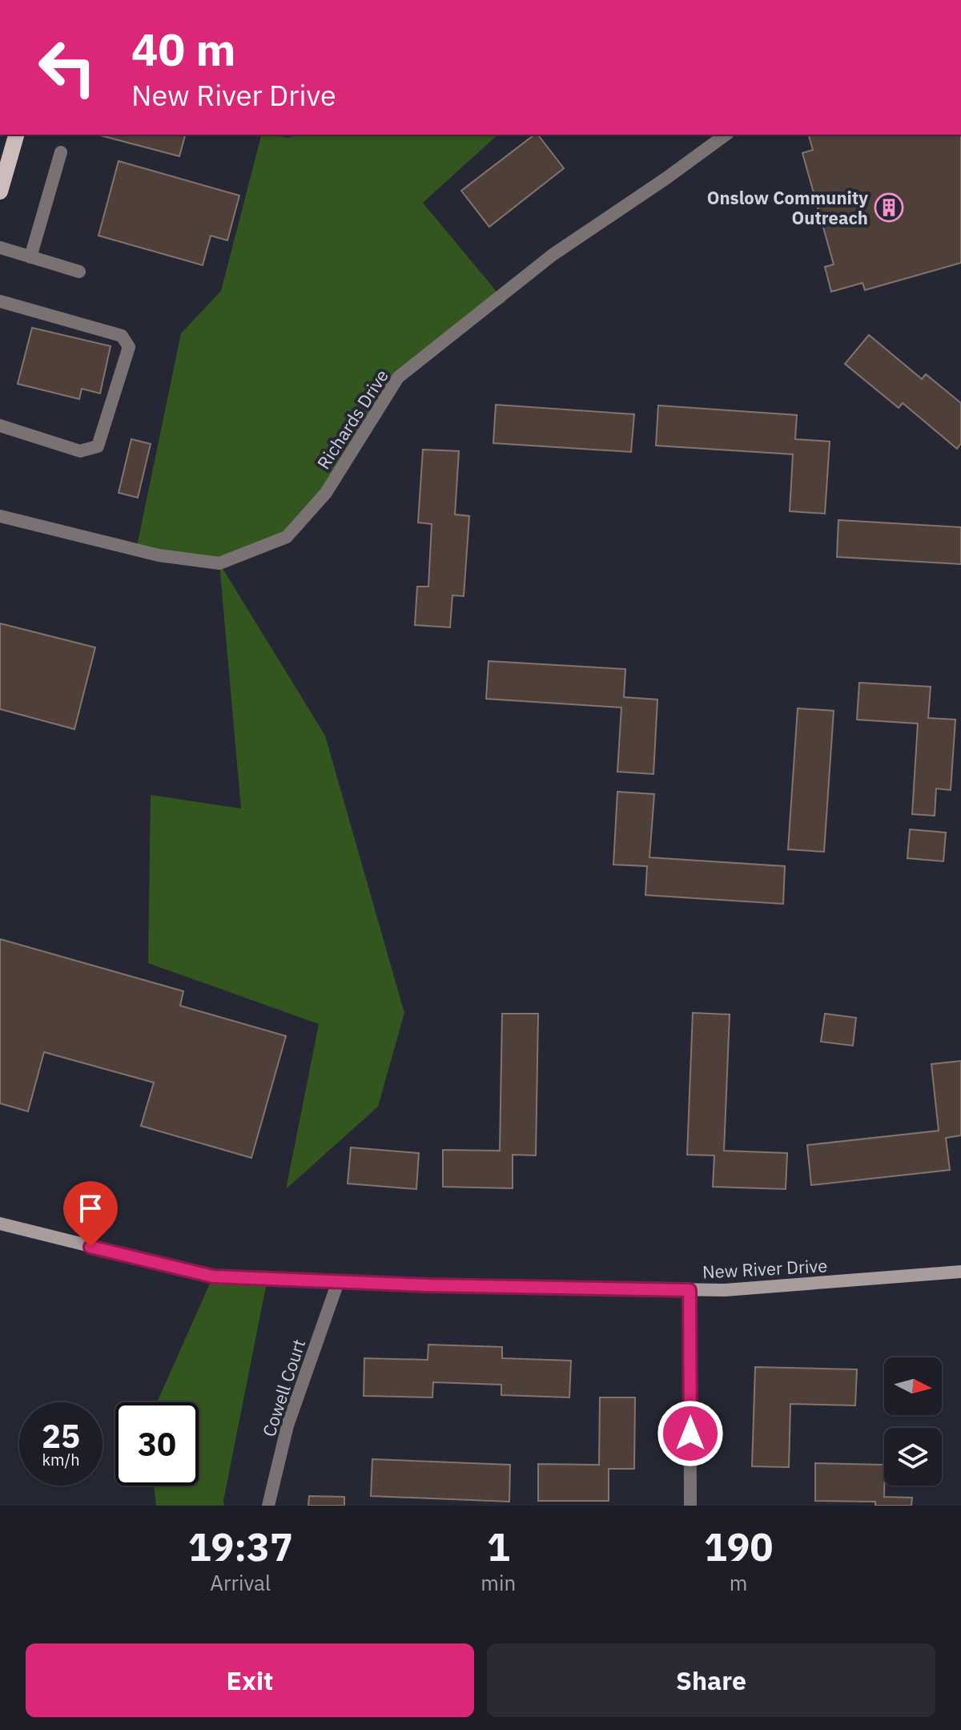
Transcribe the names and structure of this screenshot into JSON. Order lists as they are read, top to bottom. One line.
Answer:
{"streets":{"street":["Richards Drive","New River Drive","Cowell Court"]},"crossings":[["New River Drive","Cowell Court"]],"places":{"building":["Onslow Community Outreach"]},"north":"right","page":{"turn":["40 m","New River Drive"],"speed":"25 km/h","limit":"30","eta":["19:37","Arrival","1","min","190","m"],"buttons":["Exit","Share"]}}
